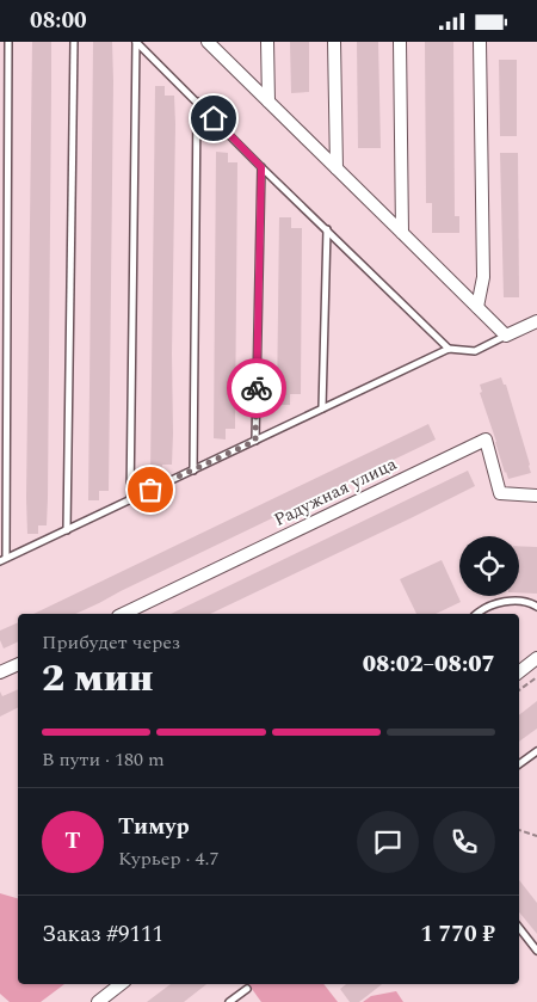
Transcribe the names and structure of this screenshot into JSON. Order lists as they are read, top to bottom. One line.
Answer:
{"streets":{"street":["Радужная улица"]},"page":{"status":"08:00","heading":["2 мин","Прибудет через","08:02–08:07"],"panel":["Тимур","Курьер · 4.7","Заказ #9111","1 770 ₽"],"bar":"В пути · 180 m","round":"Т"}}
